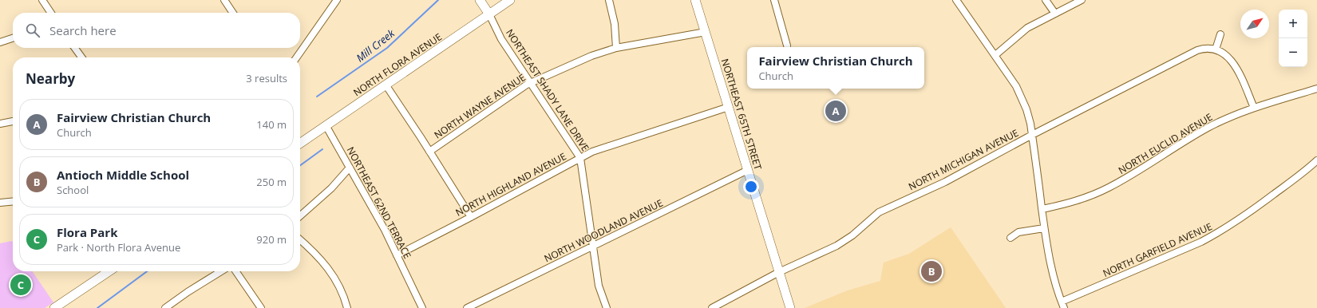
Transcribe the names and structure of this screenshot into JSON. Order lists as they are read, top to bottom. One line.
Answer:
{"streets":{"street":["NORTH FLORA AVENUE","NORTHEAST SHADY LANE DRIVE","NORTH WAYNE AVENUE","NORTHEAST 65TH STREET","NORTH EUCLID AVENUE","NORTH MICHIGAN AVENUE","NORTH HIGHLAND AVENUE","NORTHEAST 62ND TERRACE","NORTH WOODLAND AVENUE","NORTH GARFIELD AVENUE"]},"crossings":[["NORTH FLORA AVENUE","NORTHEAST SHADY LANE DRIVE"],["NORTH FLORA AVENUE","NORTHEAST 62ND TERRACE"],["NORTHEAST SHADY LANE DRIVE","NORTH WAYNE AVENUE"],["NORTHEAST SHADY LANE DRIVE","NORTH HIGHLAND AVENUE"],["NORTHEAST SHADY LANE DRIVE","NORTH WOODLAND AVENUE"],["NORTH WAYNE AVENUE","NORTHEAST 65TH STREET"],["NORTHEAST 65TH STREET","NORTH MICHIGAN AVENUE"],["NORTHEAST 65TH STREET","NORTH HIGHLAND AVENUE"],["NORTHEAST 65TH STREET","NORTH WOODLAND AVENUE"],["NORTH HIGHLAND AVENUE","NORTHEAST 62ND TERRACE"]],"water":["Mill Creek"],"north":"top right","page":{"map_buttons":["+","−"],"search":"Search here","popup":["Fairview Christian Church","Church"],"heading":["Nearby","3 results"],"pins":["A","B","C"],"list":[{"mark":"A","name":"Fairview Christian Church","note":"Church","value":"140 m"},{"mark":"B","name":"Antioch Middle School","note":"School","value":"250 m"},{"mark":"C","name":"Flora Park","note":"Park · North Flora Avenue","value":"920 m"}]}}
